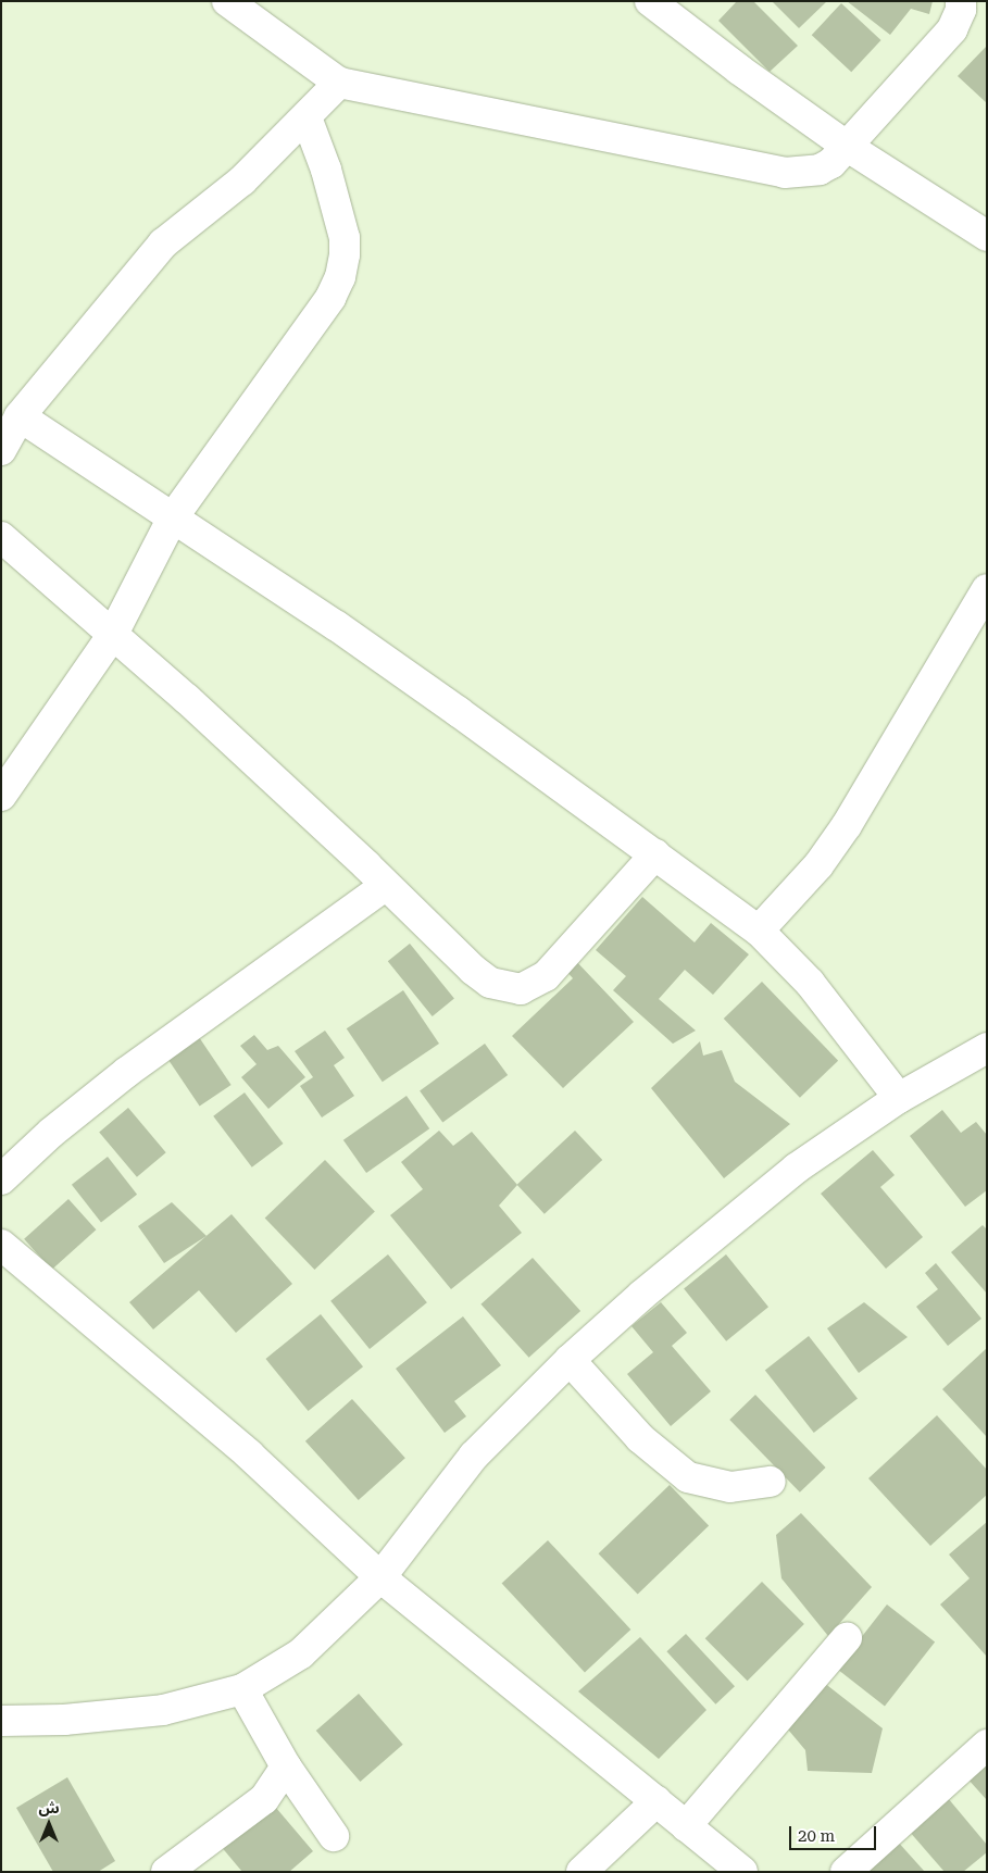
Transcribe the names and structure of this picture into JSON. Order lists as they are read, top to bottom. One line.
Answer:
{"scale_bar":"20 m","north":"top"}
